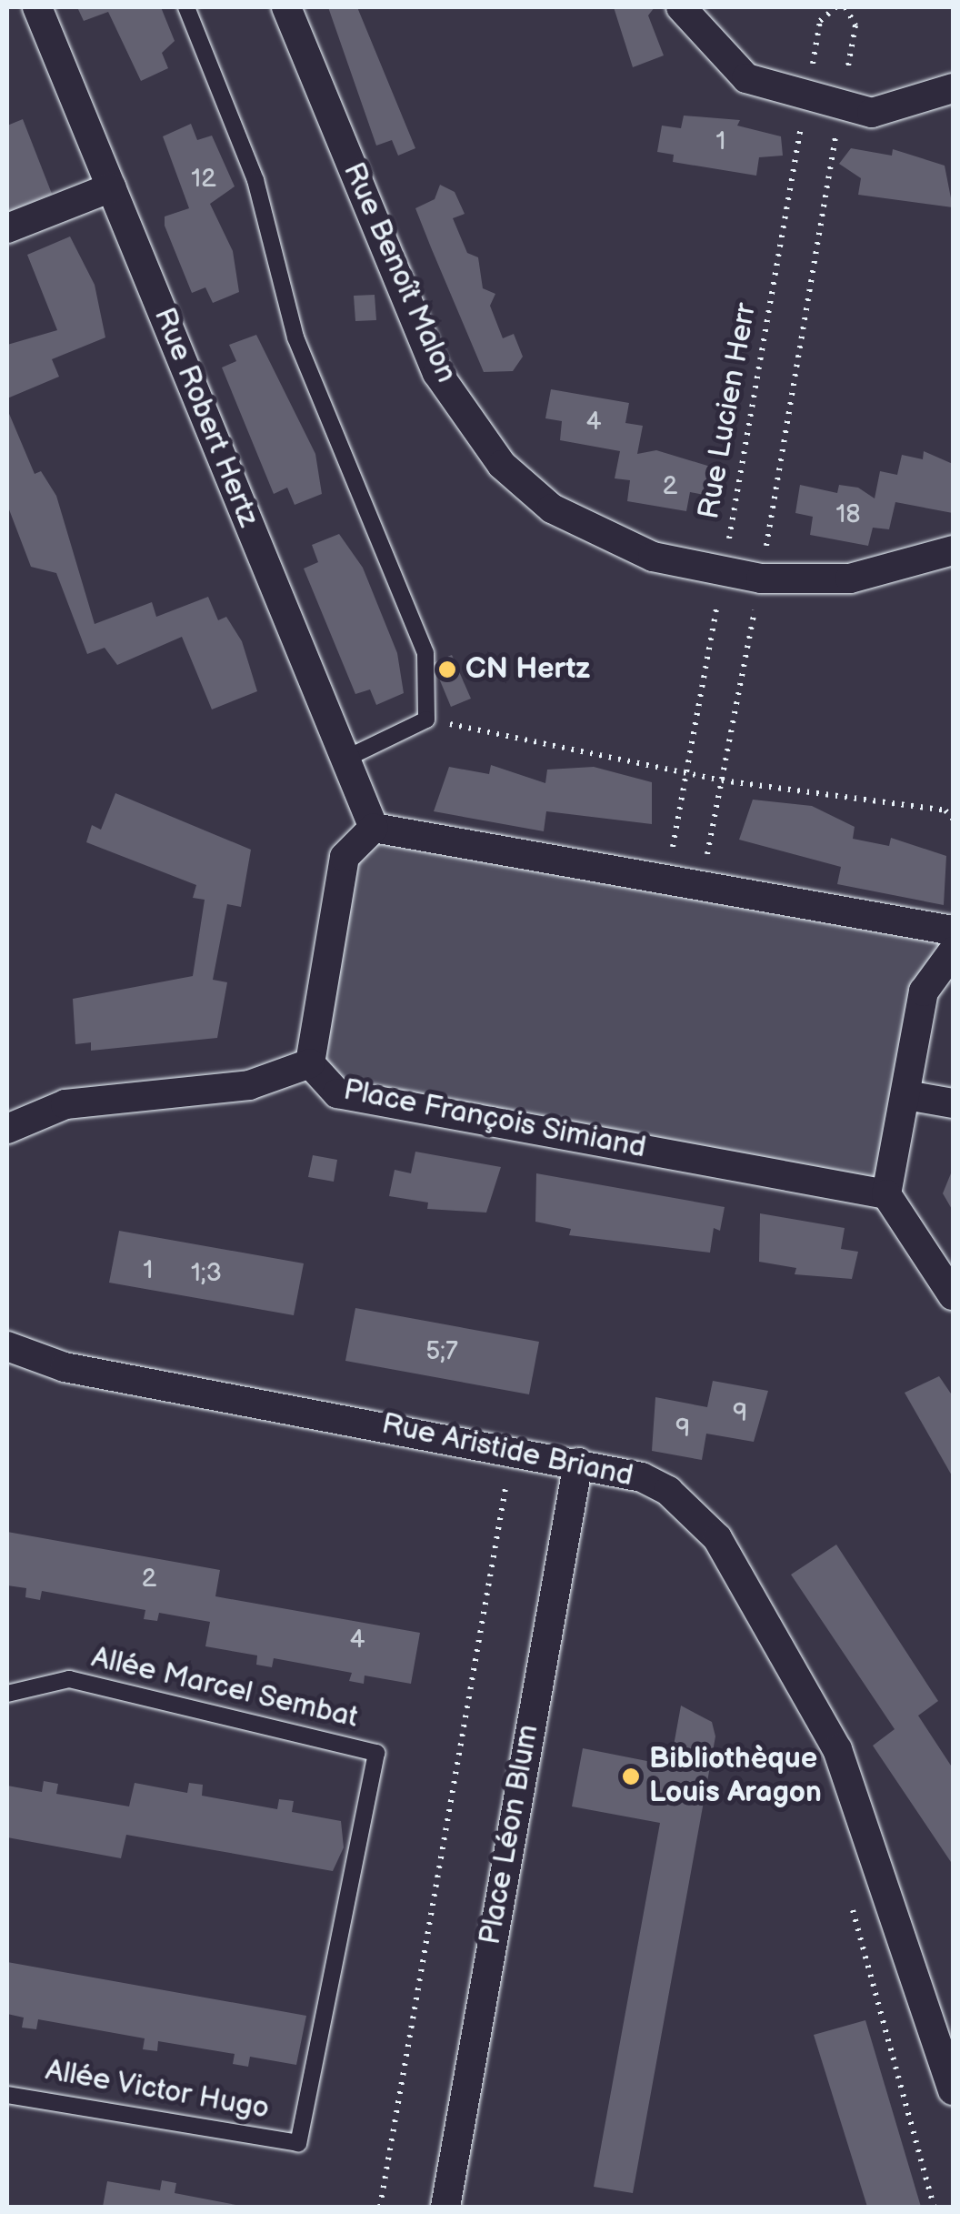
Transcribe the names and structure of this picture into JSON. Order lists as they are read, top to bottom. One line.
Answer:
{"streets":{"street":["Rue Benoît Malon","Rue Robert Hertz","Place François Simiand","Rue Aristide Briand","Place Léon Blum"],"lane":["Allée Marcel Sembat","Allée Victor Hugo"],"path":["Rue Lucien Herr"]},"crossings":[["Rue Benoît Malon","Rue Lucien Herr"],["Rue Robert Hertz","Place François Simiand"],["Rue Aristide Briand","Place Léon Blum"],["Allée Marcel Sembat","Allée Victor Hugo"]],"places":["CN Hertz","Bibliothèque Louis Aragon"],"house_numbers":["1","12","4","2","18","1","1;3","5;7","9","9","2","4"]}
